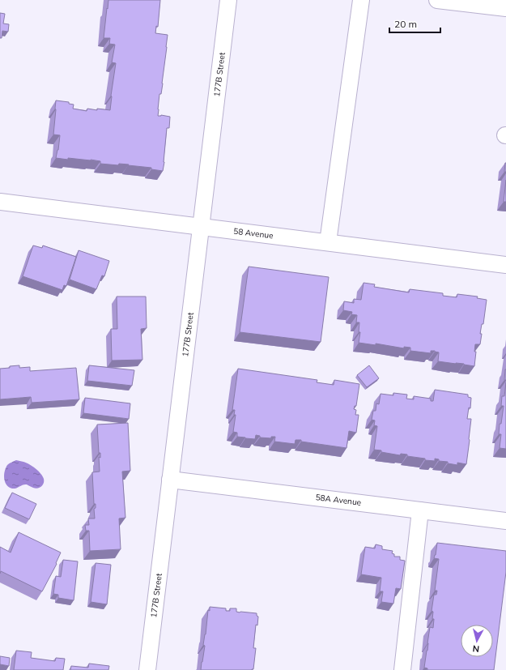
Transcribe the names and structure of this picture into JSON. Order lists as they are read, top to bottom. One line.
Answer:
{"streets":{"street":["177B Street","58 Avenue","58A Avenue"]},"crossings":[["177B Street","58 Avenue"],["177B Street","58A Avenue"]],"scale_bar":"20 m","north":"bottom"}
